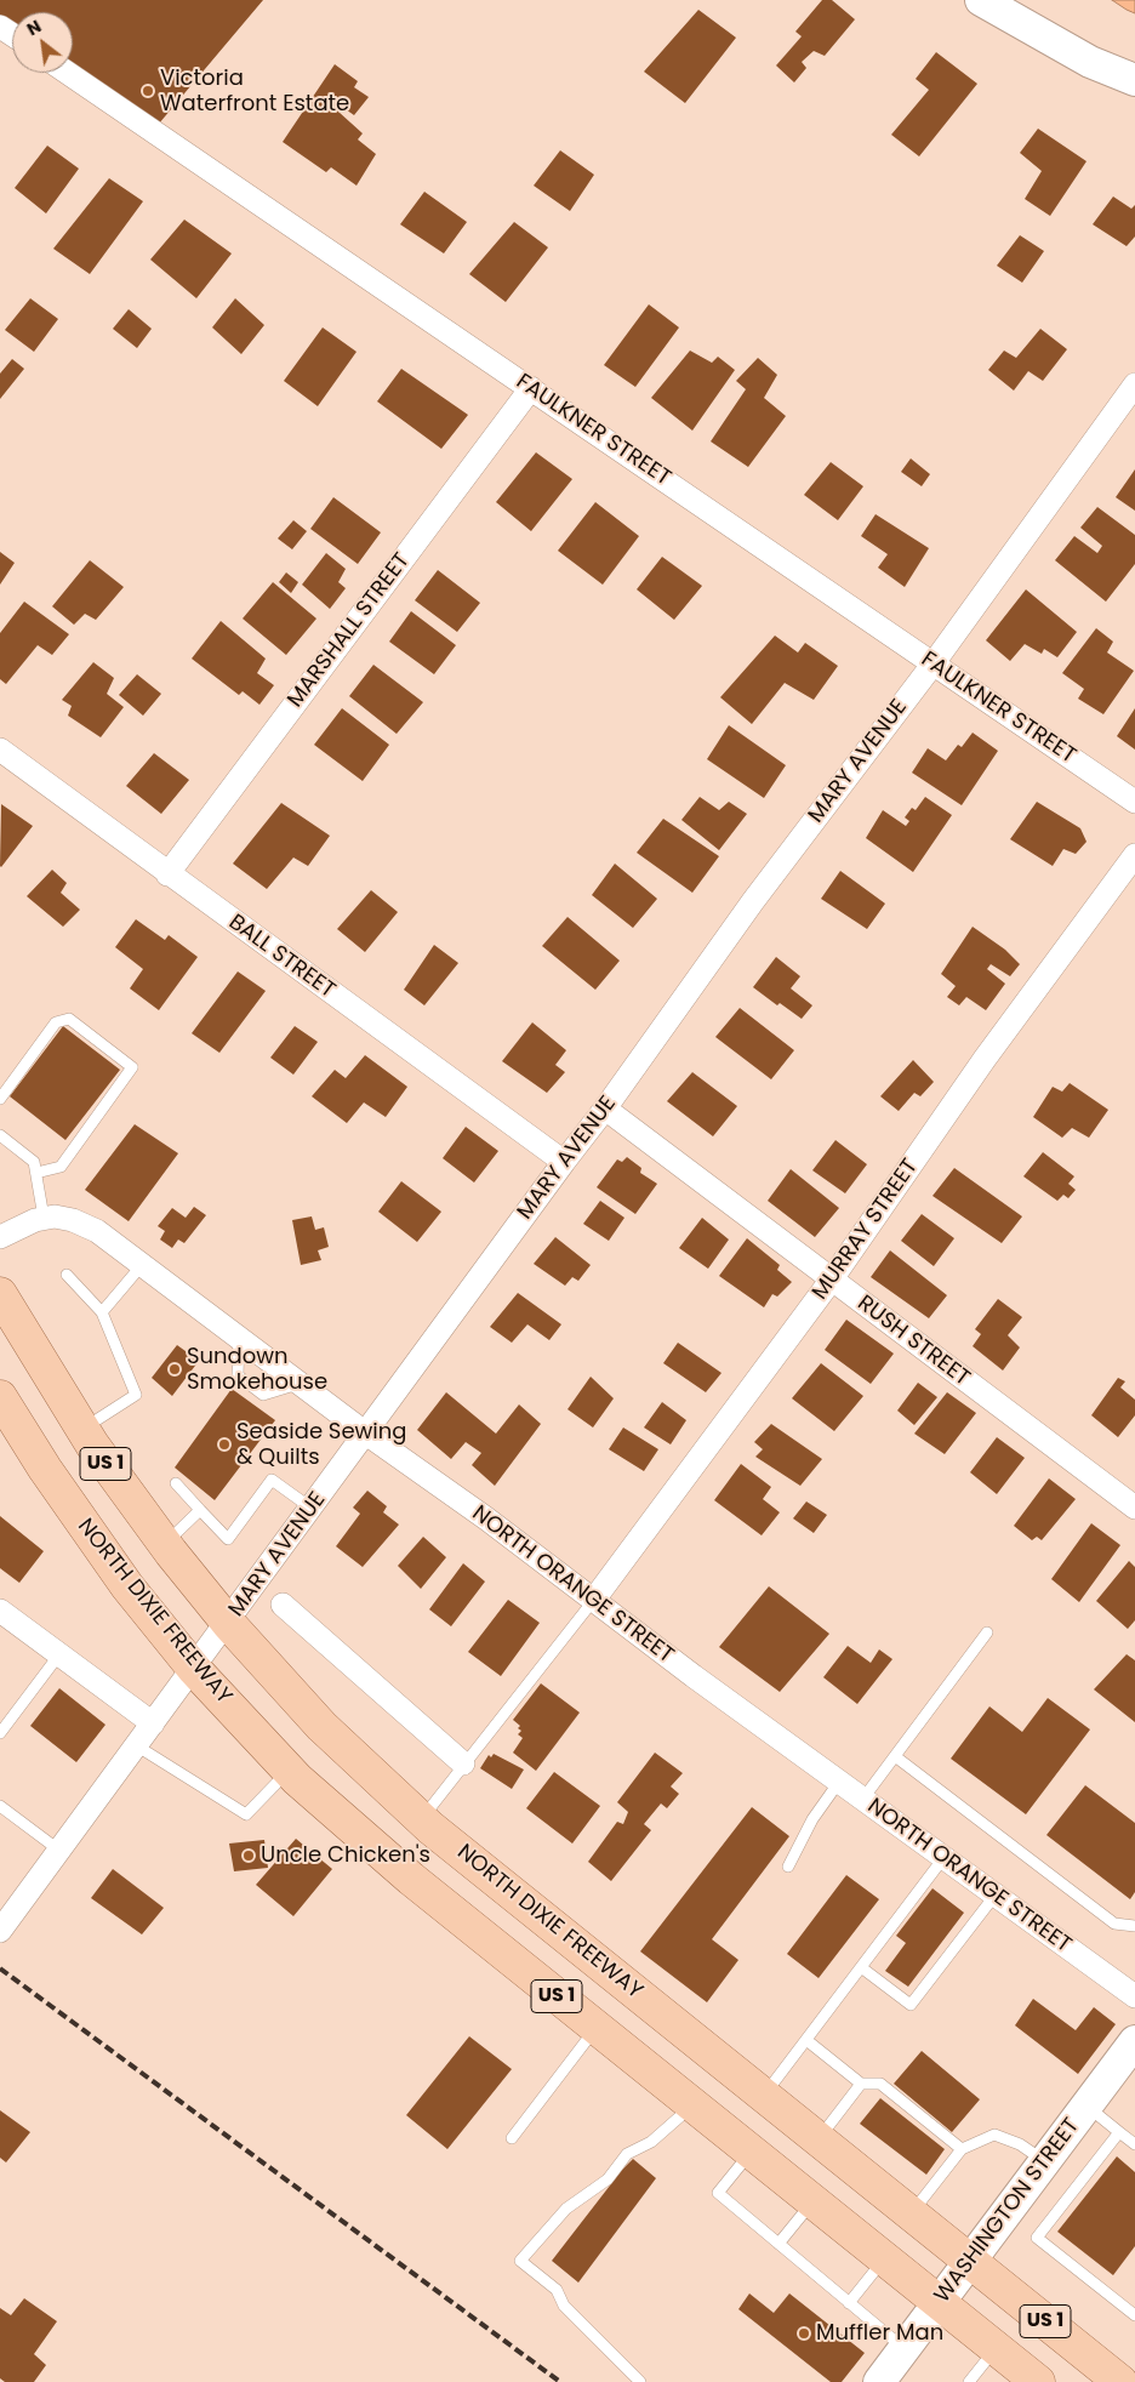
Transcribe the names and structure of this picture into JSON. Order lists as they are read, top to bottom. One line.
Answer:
{"streets":{"main road":["US 1","NORTH DIXIE FREEWAY"],"street":["FAULKNER STREET","MARSHALL STREET","MARY AVENUE","BALL STREET","MURRAY STREET","RUSH STREET","NORTH ORANGE STREET","WASHINGTON STREET"]},"crossings":[["FAULKNER STREET","MARSHALL STREET"],["FAULKNER STREET","MARY AVENUE"],["MARSHALL STREET","BALL STREET"],["MARY AVENUE","BALL STREET"],["MARY AVENUE","RUSH STREET"],["MARY AVENUE","NORTH ORANGE STREET"],["MARY AVENUE","NORTH DIXIE FREEWAY"],["MURRAY STREET","RUSH STREET"],["MURRAY STREET","NORTH ORANGE STREET"],["NORTH DIXIE FREEWAY","WASHINGTON STREET"]],"places":["Victoria Waterfront Estate","Sundown Smokehouse","Seaside Sewing & Quilts","Uncle Chicken's","Muffler Man"],"north":"top left"}
